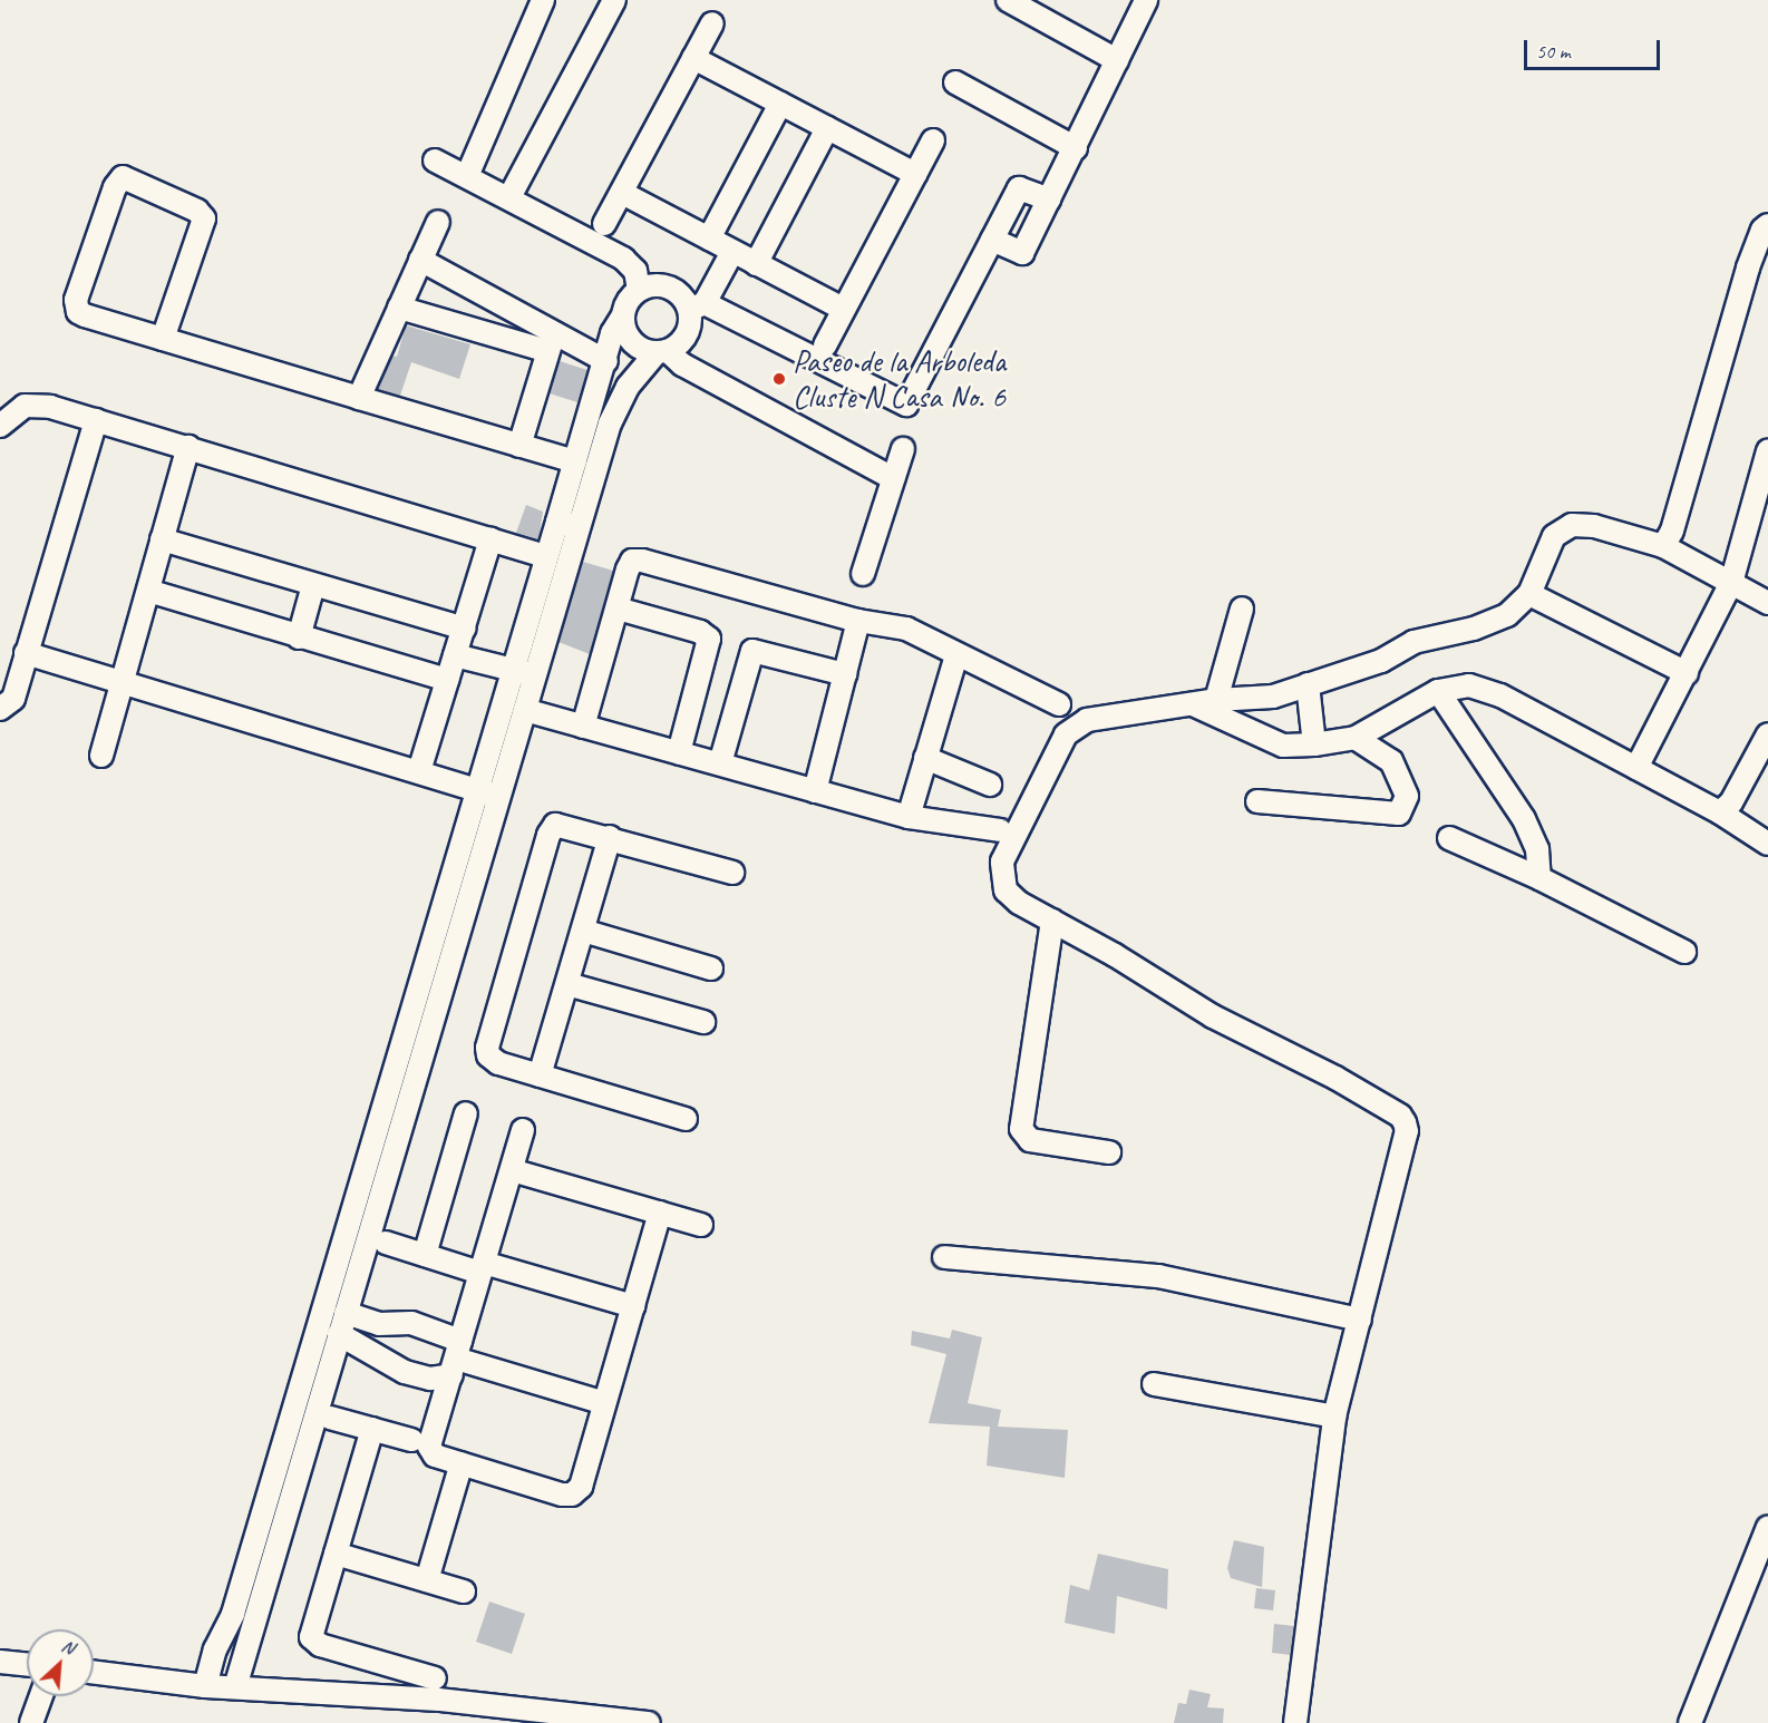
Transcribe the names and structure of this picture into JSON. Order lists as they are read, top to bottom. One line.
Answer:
{"places":["Paseo de la Arboleda Cluste N Casa No. 6"],"scale_bar":"50 m","north":"top right"}
